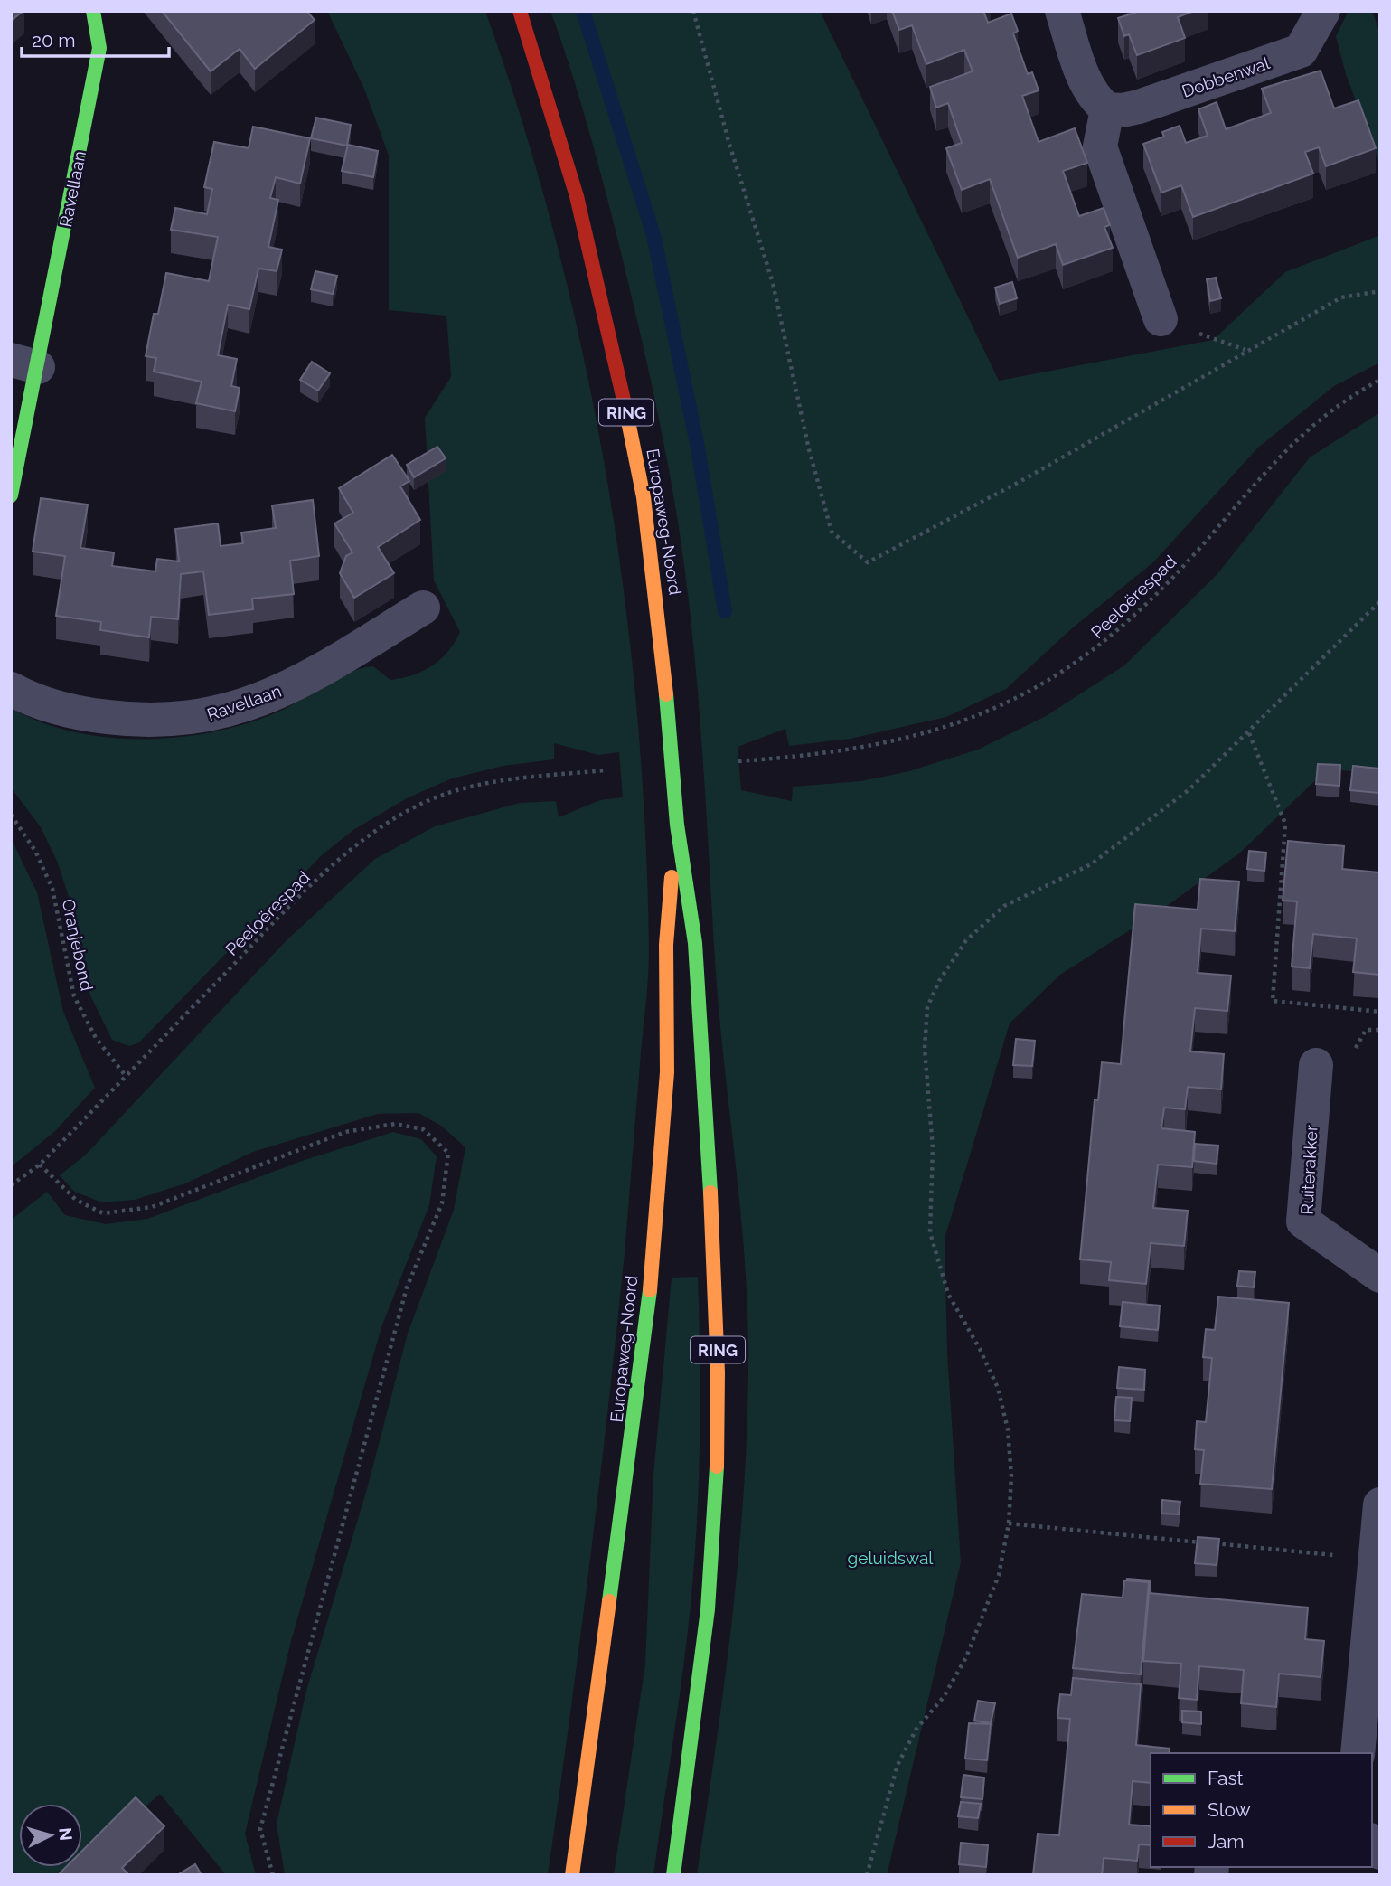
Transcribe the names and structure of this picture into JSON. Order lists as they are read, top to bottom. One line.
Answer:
{"streets":{"main road":["Ravellaan","RING","Europaweg-Noord"],"street":["Dobbenwal","Ruiterakker"],"path":["Peeloërespad","Oranjebond"]},"crossings":[["Peeloërespad","Oranjebond"]],"parks":["geluidswal"],"legend":["Fast","Slow","Jam"],"scale_bar":"20 m","north":"right"}
